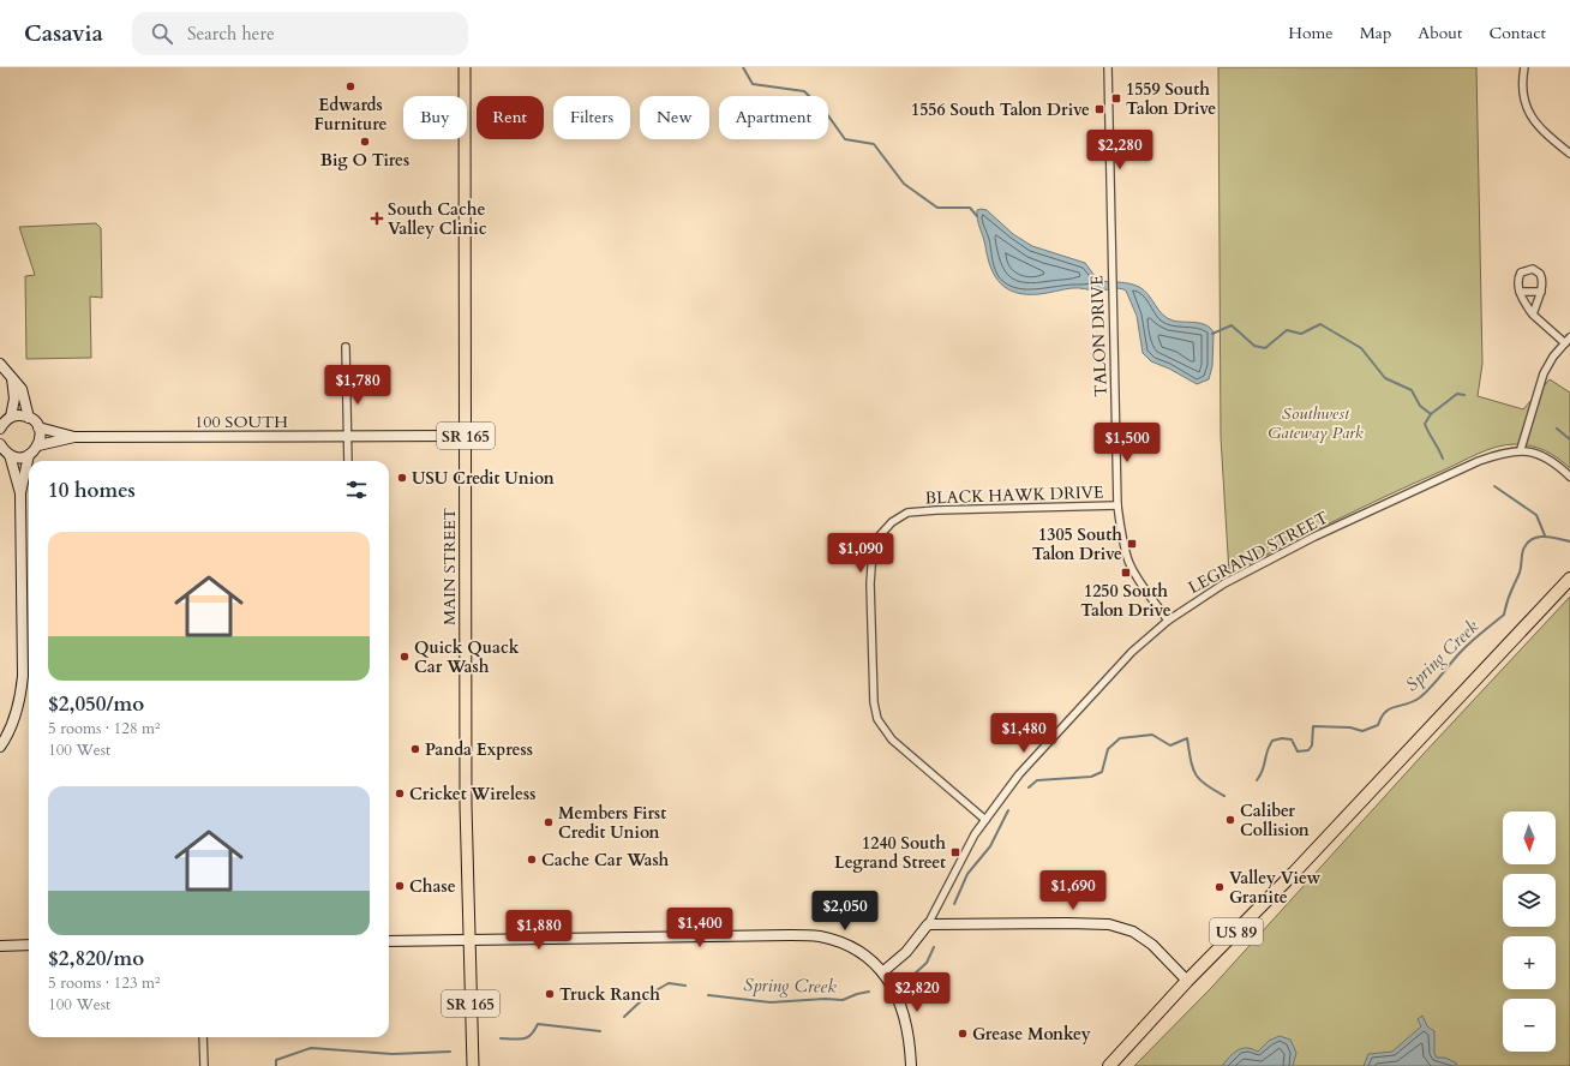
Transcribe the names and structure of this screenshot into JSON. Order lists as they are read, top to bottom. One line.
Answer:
{"streets":{"highway":["US 89"],"main road":["SR 165","MAIN STREET"],"street":["TALON DRIVE","100 SOUTH","BLACK HAWK DRIVE","LEGRAND STREET"]},"crossings":[["TALON DRIVE","BLACK HAWK DRIVE"],["TALON DRIVE","LEGRAND STREET"],["100 SOUTH","MAIN STREET"],["BLACK HAWK DRIVE","LEGRAND STREET"]],"water":["Spring Creek"],"parks":["Southwest Gateway Park"],"places":{"other":["Edwards Furniture","Big O Tires","USU Credit Union","Quick Quack Car Wash","Panda Express","Cricket Wireless","Caliber Collision","Members First Credit Union","Cache Car Wash","Chase","Valley View Granite","Truck Ranch","Grease Monkey"],"transit":["1559 South Talon Drive","1556 South Talon Drive","1305 South Talon Drive","1250 South Talon Drive","1240 South Legrand Street"],"health":["South Cache Valley Clinic"]},"north":"bottom","page":{"header":"Casavia","search":"Search here","nav":["Home","Map","About","Contact"],"chip":["Buy","Rent","Filters","New","Apartment"],"price":["$2,280","$1,780","$1,500","$1,090","$1,480","$1,690","$2,050","$1,400","$1,880","$2,820"],"heading":"10 homes","list":[{"name":"$2,050/mo","note":"5 rooms · 128 m² · 100 West"},{"name":"$2,820/mo","note":"5 rooms · 123 m² · 100 West"}],"map_buttons":["+","−"]}}
